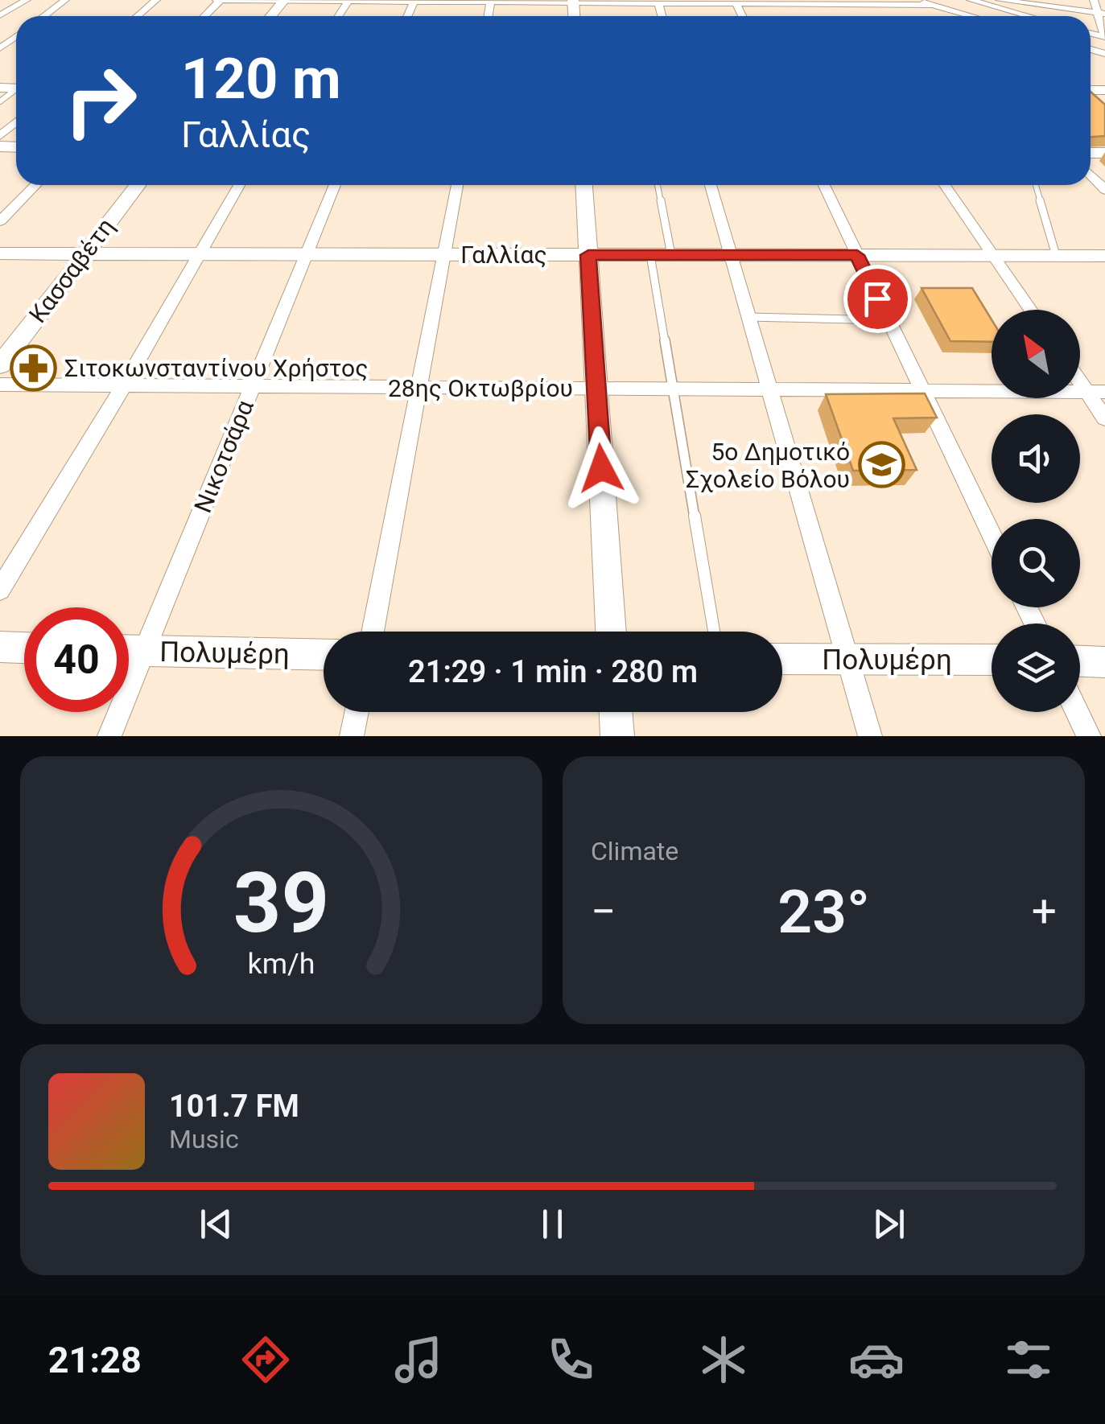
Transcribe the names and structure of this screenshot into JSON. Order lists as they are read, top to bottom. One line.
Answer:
{"streets":{"street":["Γαλλίας","Κασσαβέτη","28ης Οκτωβρίου","Νικοτσάρα","Πολυμέρη"]},"crossings":[["Γαλλίας","Κασσαβέτη"],["Γαλλίας","Νικοτσάρα"],["28ης Οκτωβρίου","Νικοτσάρα"],["Νικοτσάρα","Πολυμέρη"]],"places":{"pharmacy":["Σιτοκωνσταντίνου Χρήστος"],"school or university":["5ο Δημοτικό Σχολείο Βόλου"]},"north":"top left","page":{"turn":["120 m","Γαλλίας"],"limit":"40","trip":"21:29 · 1 min · 280 m","tile":"Climate","heat":["−","23°","+"],"song":["101.7 FM","Music"],"tabs":"21:28","gauge":["39","km/h"]}}
